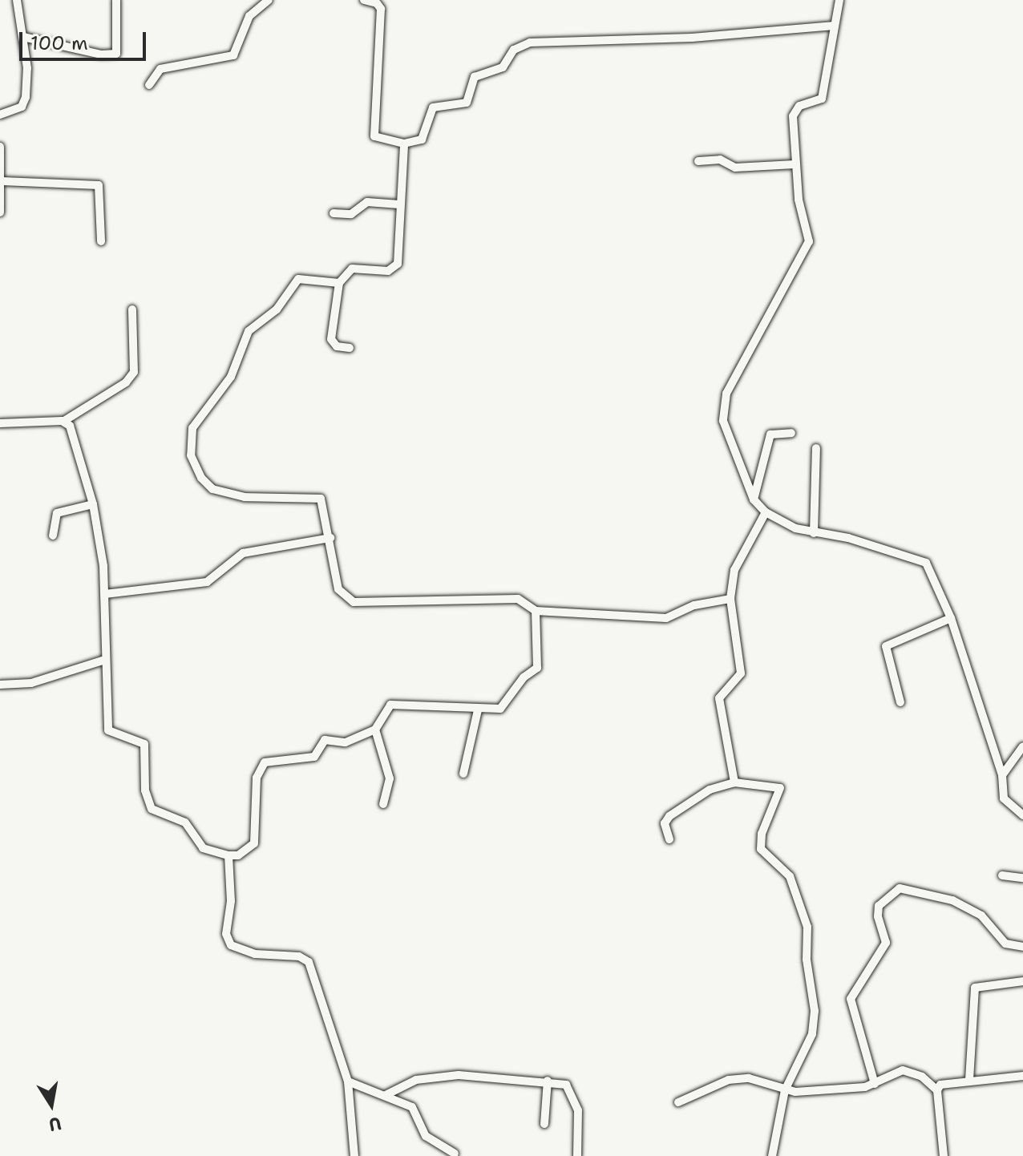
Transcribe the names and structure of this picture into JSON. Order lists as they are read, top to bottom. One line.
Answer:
{"scale_bar":"100 m","north":"bottom"}
